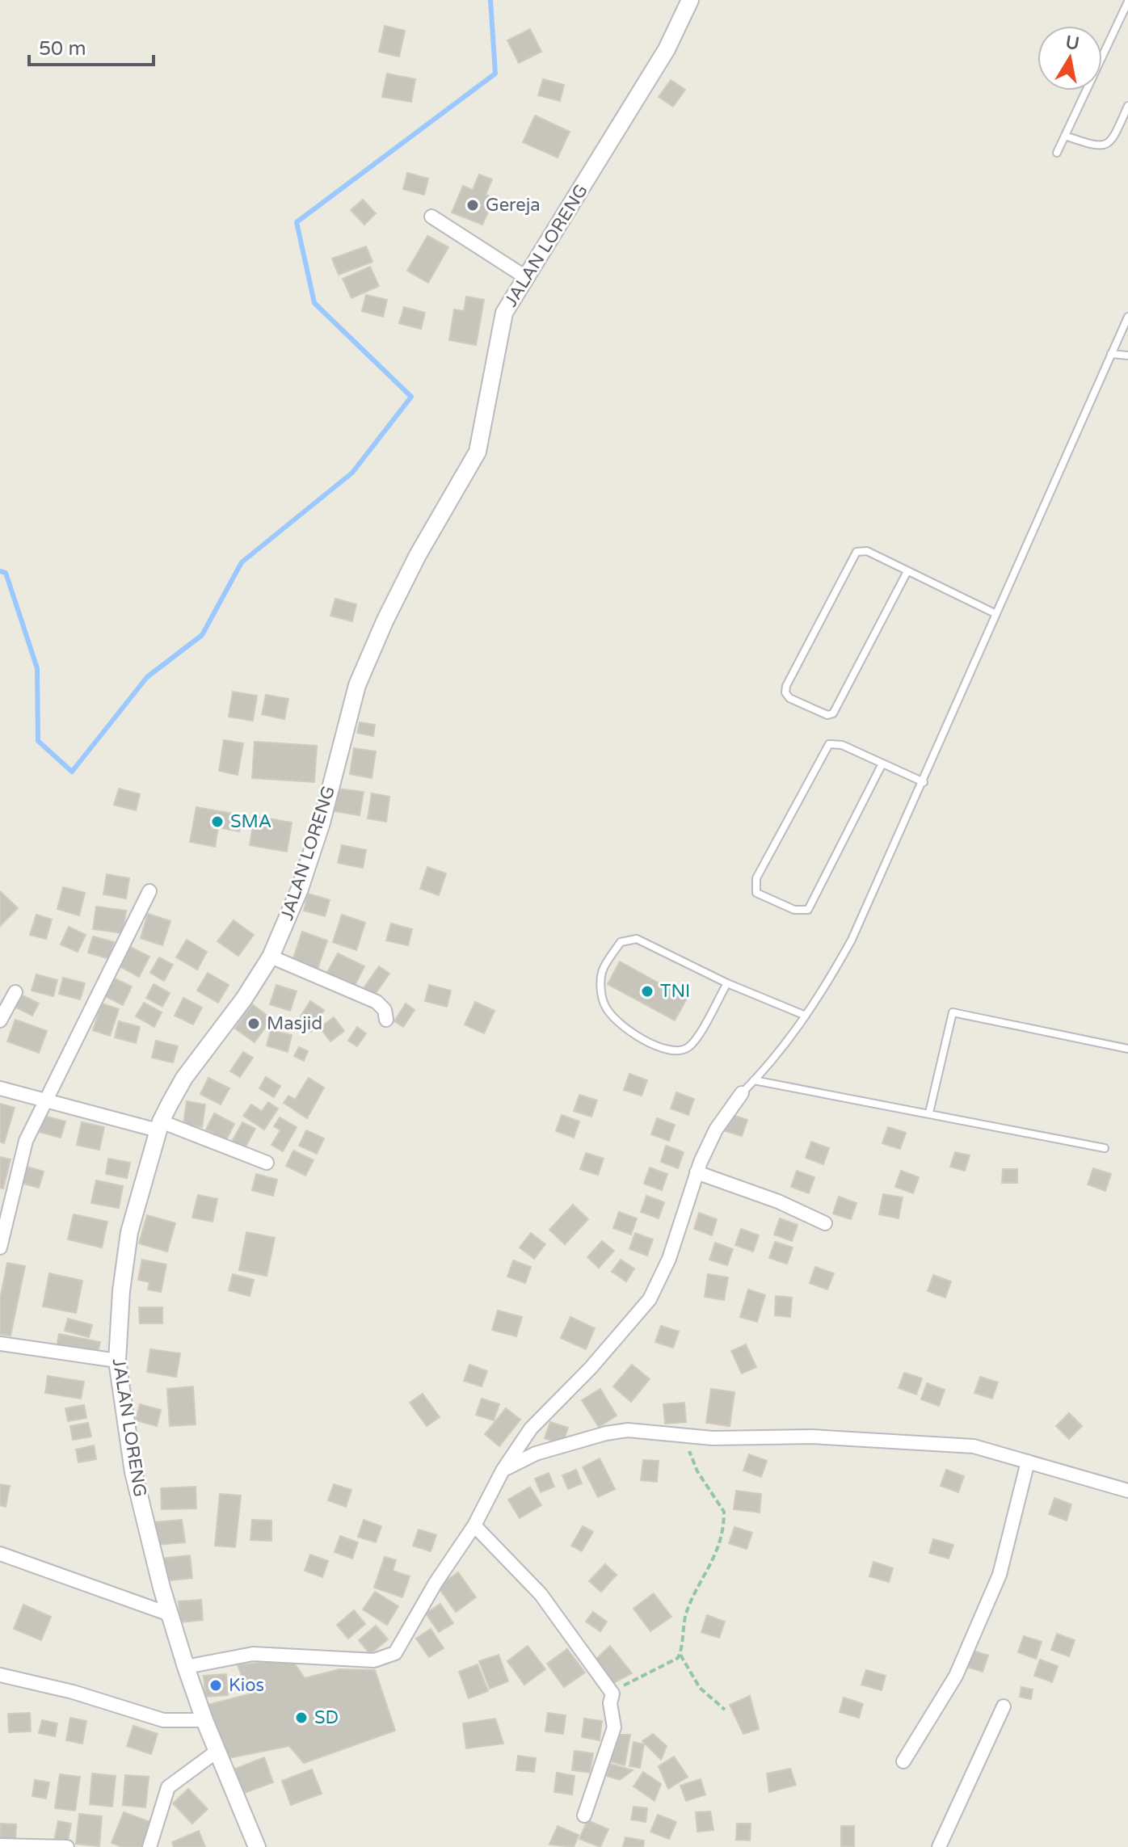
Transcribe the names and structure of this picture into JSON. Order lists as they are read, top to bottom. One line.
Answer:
{"streets":{"street":["JALAN LORENG"]},"places":["Gereja","SMA","TNI","Masjid","Kios","SD"],"scale_bar":"50 m","north":"top"}
